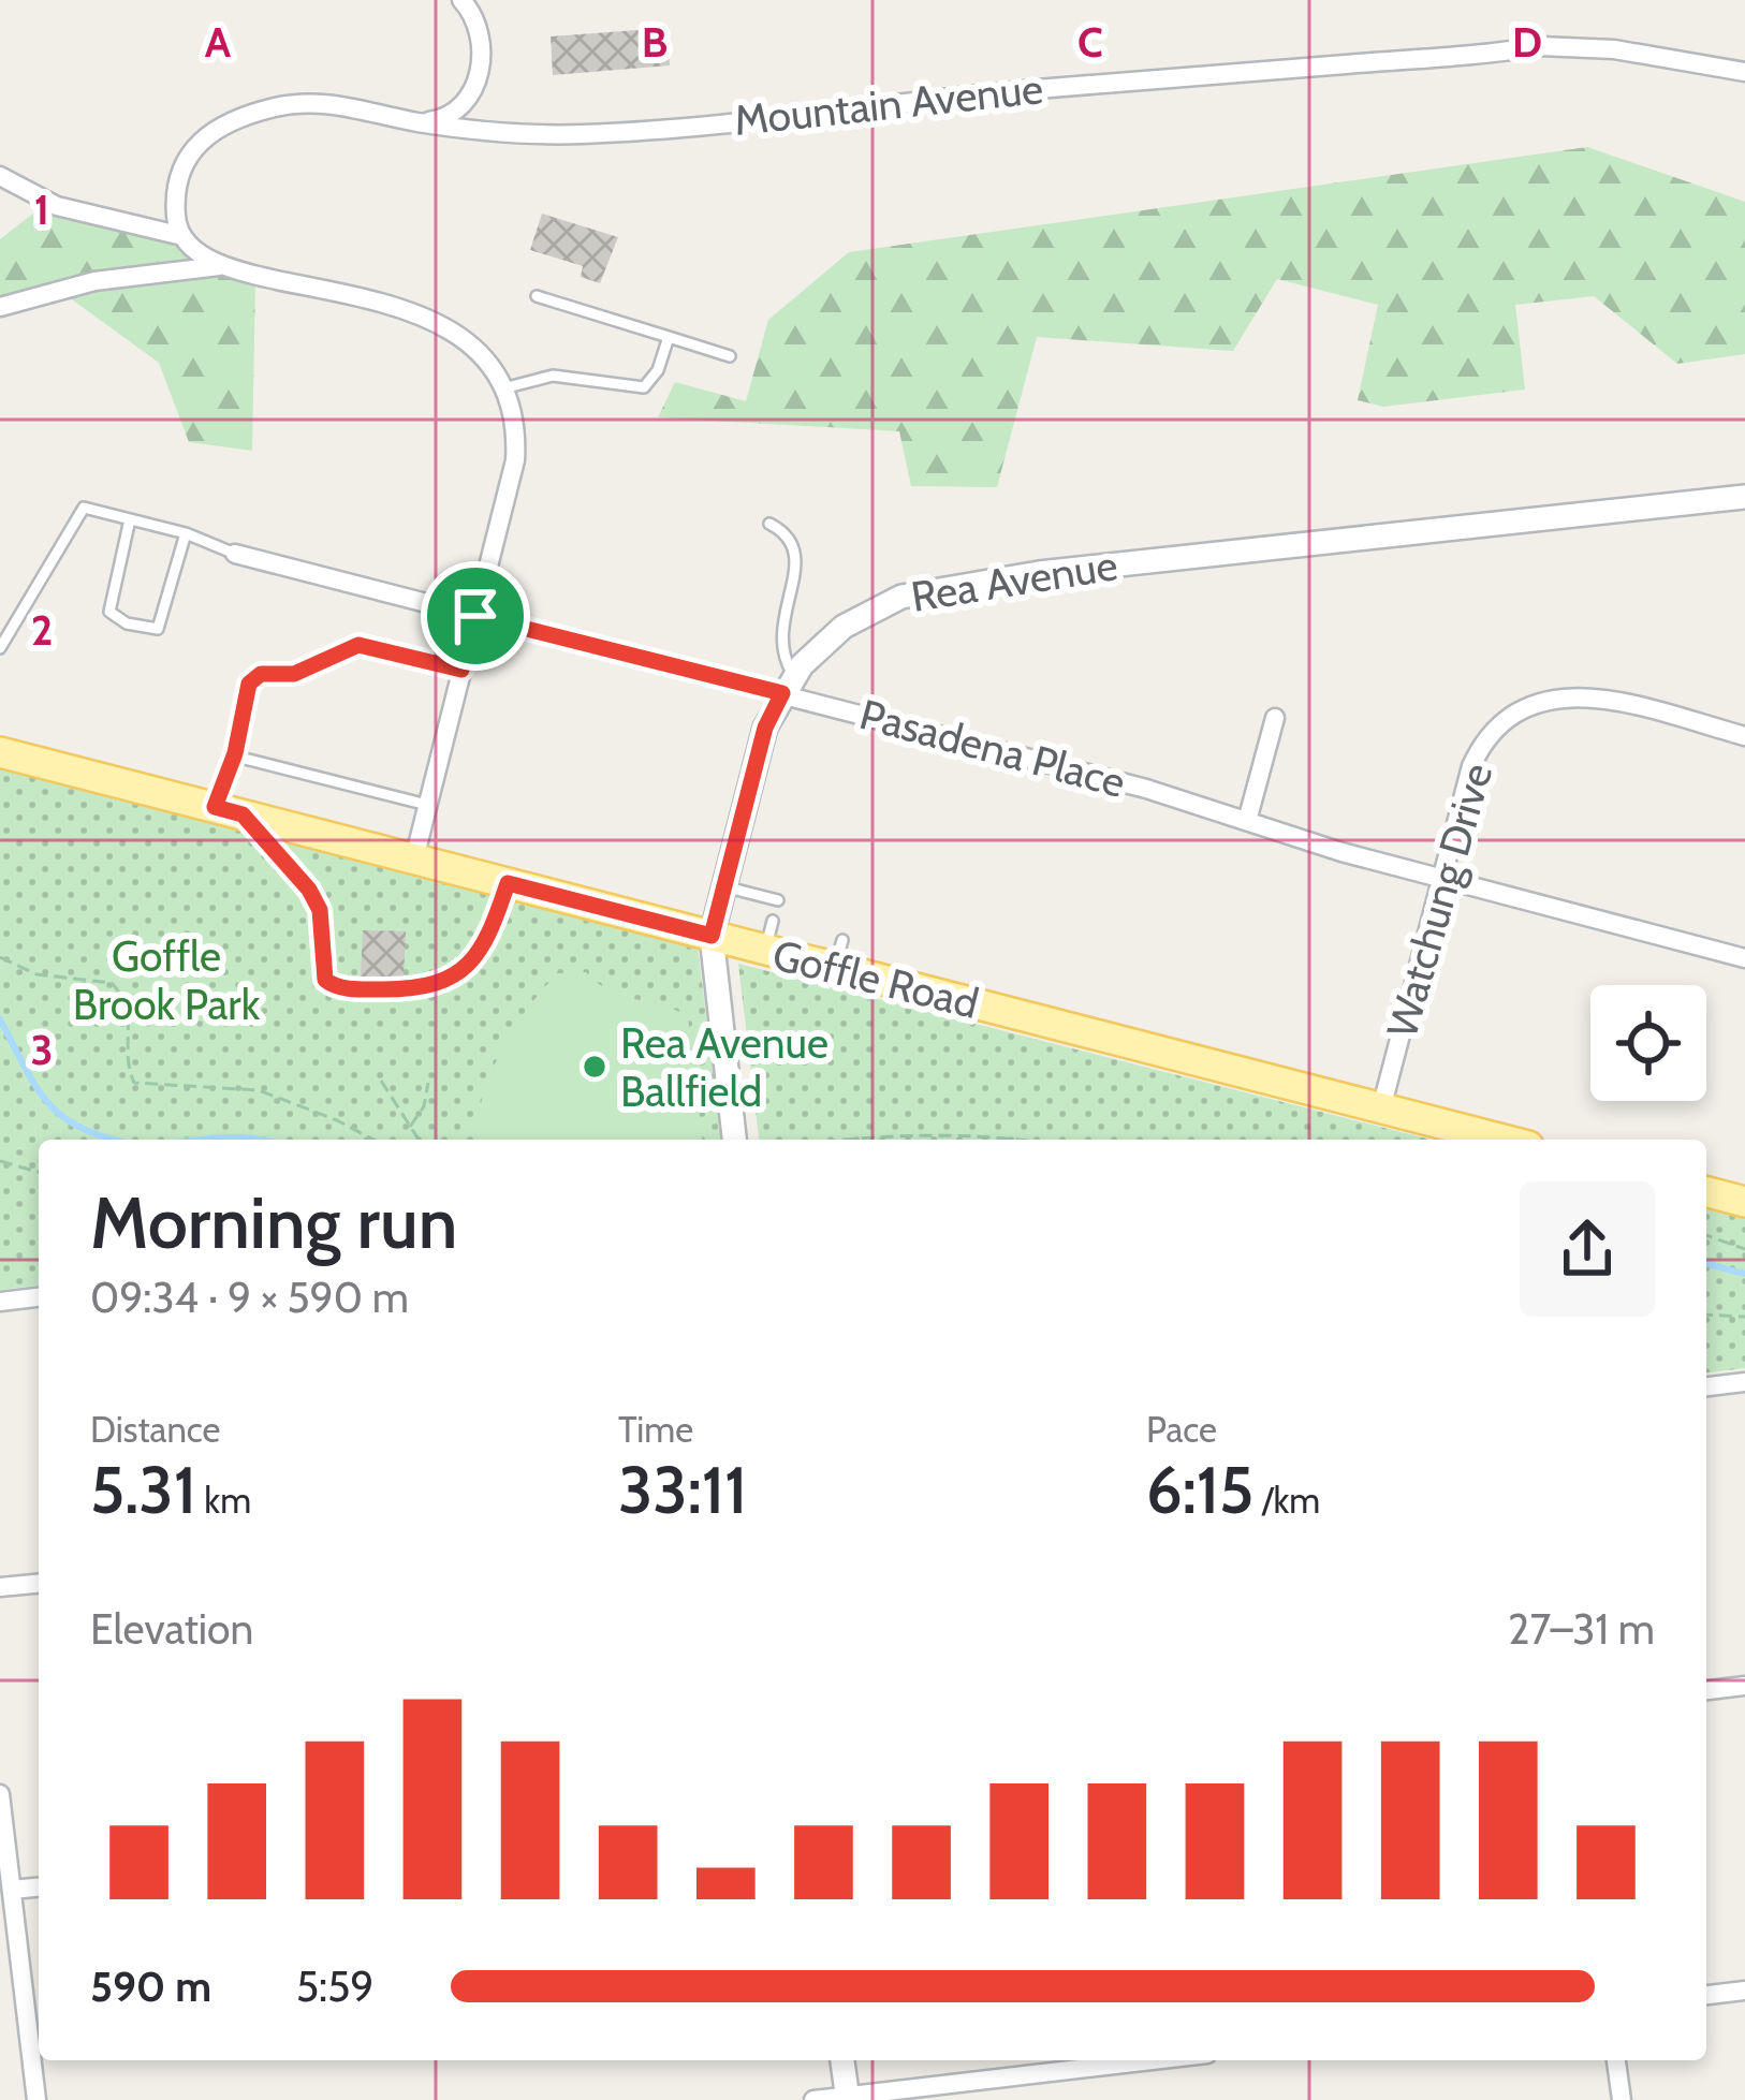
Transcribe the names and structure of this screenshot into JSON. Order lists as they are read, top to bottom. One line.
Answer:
{"streets":{"main road":["Goffle Road"],"street":["Mountain Avenue","Rea Avenue","Pasadena Place","Watchung Drive"]},"crossings":[["Rea Avenue","Pasadena Place"],["Rea Avenue","Goffle Road"],["Pasadena Place","Watchung Drive"],["Watchung Drive","Goffle Road"]],"parks":["Goffle Brook Park"],"places":["Rea Avenue Ballfield"],"page":{"heading":["Morning run","09:34 · 9 × 590 m"],"stats":[["Distance","5.31 km"],["Time","33:11"],["Pace","6:15 /km"]],"chart":["Elevation","27–31 m"],"list":[{"name":"590 m","note":"5:59"}]},"grid":{"columns":["A","B","C","D"],"rows":["1","2","3"]}}
